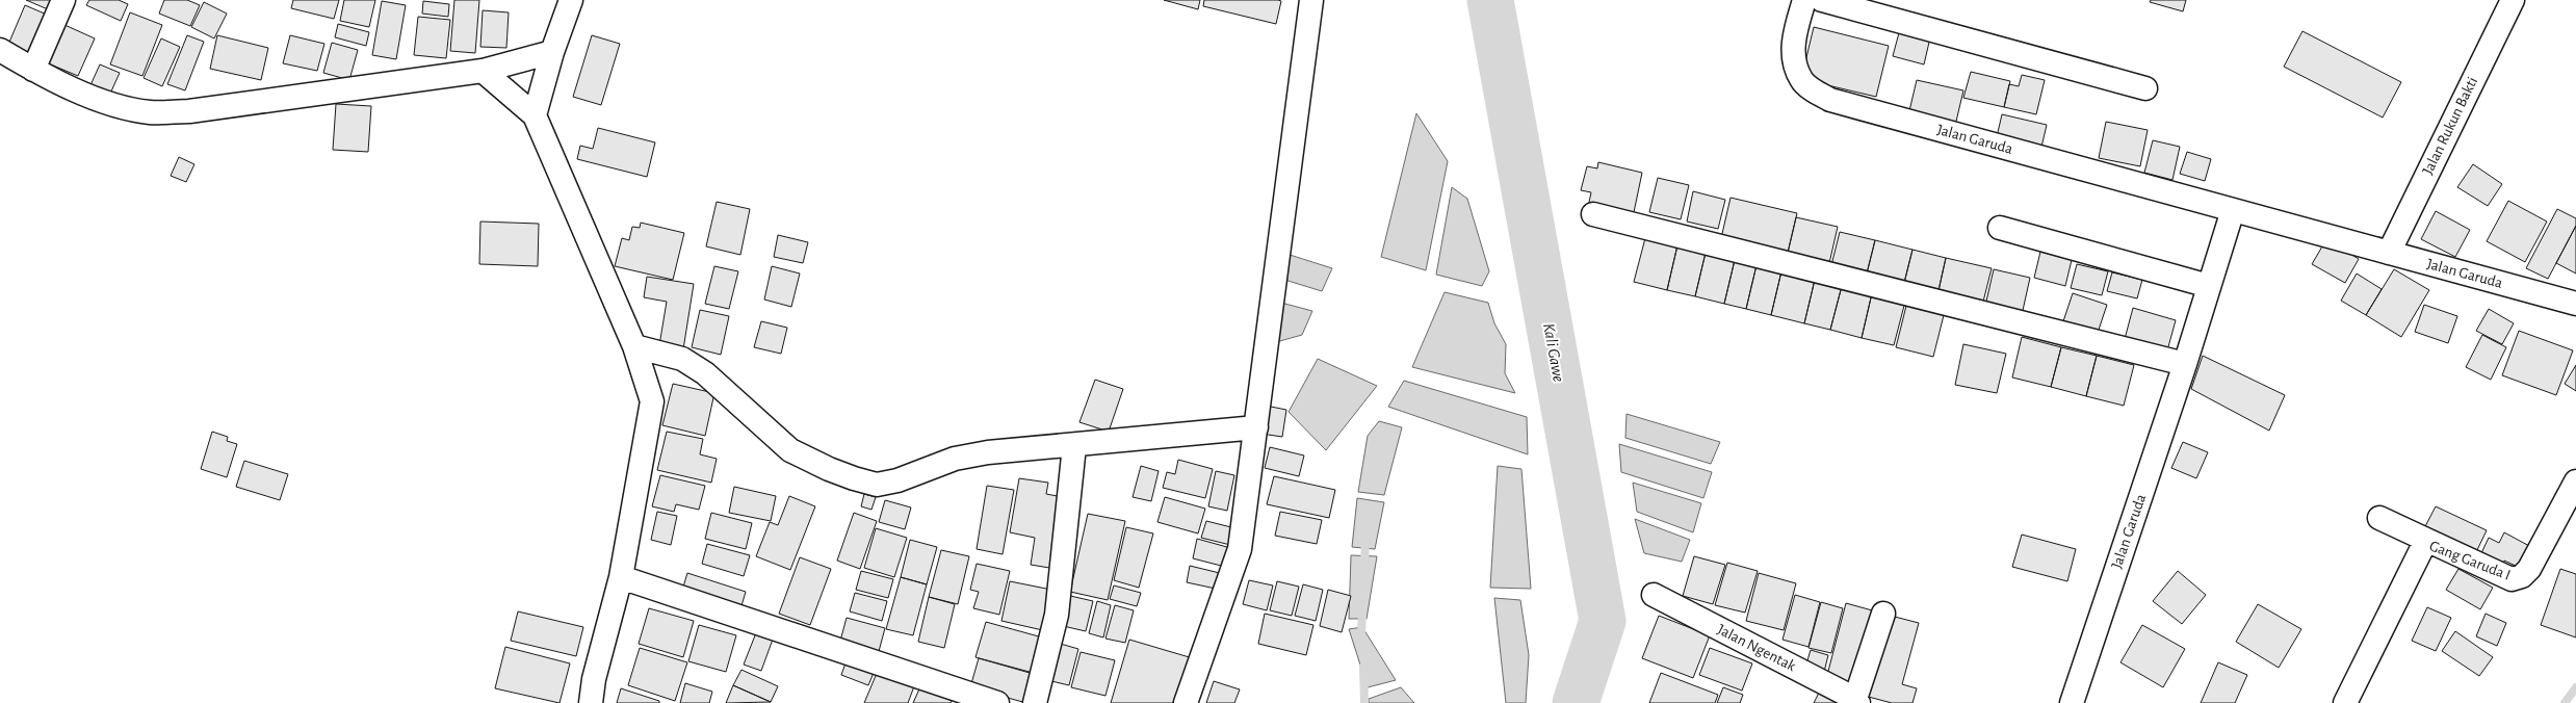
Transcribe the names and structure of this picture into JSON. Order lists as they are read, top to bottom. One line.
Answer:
{"streets":{"street":["Jalan Rukun Bakti","Jalan Garuda","Gang Garuda I","Jalan Ngentak"]},"crossings":[["Jalan Rukun Bakti","Jalan Garuda"]],"water":["Kali Gawe"]}
